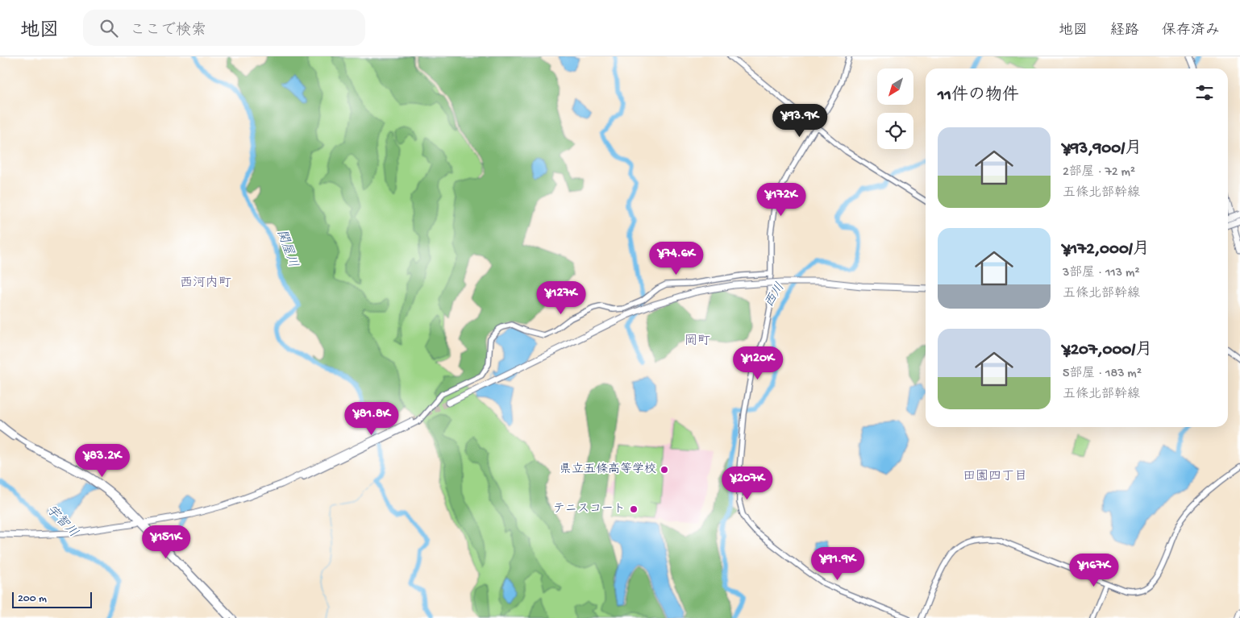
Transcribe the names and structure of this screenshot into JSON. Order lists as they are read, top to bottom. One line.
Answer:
{"districts":["西河内町","岡町","田園四丁目"],"water":["関屋川","西川","宇智川"],"places":["県立五條高等学校","テニスコート"],"scale_bar":"200 m","north":"bottom left","page":{"header":"地図","search":"ここで検索","nav":["地図","経路","保存済み"],"heading":"11件の物件","price":["¥93.9K","¥172K","¥74.6K","¥127K","¥120K","¥81.8K","¥83.2K","¥207K","¥151K","¥91.9K","¥167K"],"list":[{"name":"¥93,900/月","note":"2部屋 · 72 m² · 五條北部幹線"},{"name":"¥172,000/月","note":"3部屋 · 113 m² · 五條北部幹線"},{"name":"¥207,000/月","note":"5部屋 · 183 m² · 五條北部幹線"}],"scale":"200 m"}}
